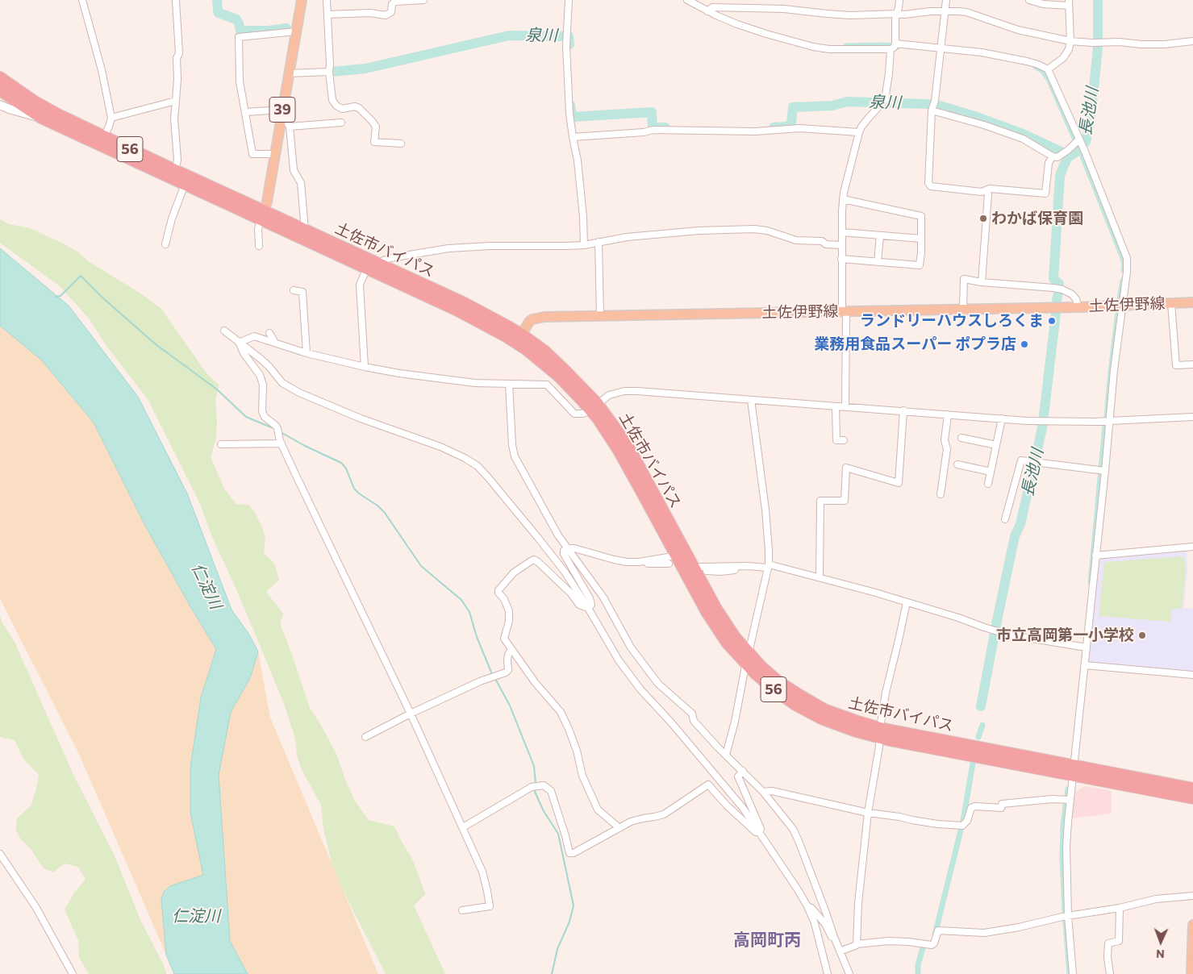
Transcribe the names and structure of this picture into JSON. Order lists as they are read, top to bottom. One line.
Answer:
{"streets":{"highway":["56","土佐市バイパス"],"main road":["39","土佐伊野線"]},"crossings":[["39","土佐市バイパス"],["土佐市バイパス","土佐伊野線"]],"districts":["高岡町丙"],"water":["泉川","長池川","仁淀川"],"places":["わかば保育園","ランドリーハウスしろくま","業務用食品スーパー ポプラ店","市立高岡第一小学校"],"north":"bottom"}
